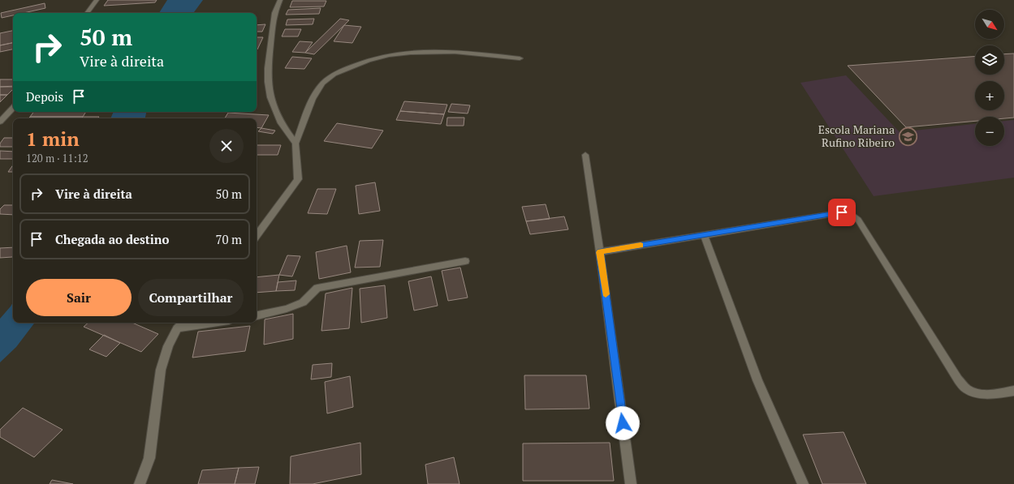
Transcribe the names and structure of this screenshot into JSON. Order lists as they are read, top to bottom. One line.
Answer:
{"places":{"school or university":["Escola Mariana Rufino Ribeiro"]},"north":"bottom right","page":{"map_buttons":["+","−"],"turn":["50 m","Vire à direita"],"then":"Depois","heading":["1 min","120 m · 11:12"],"list":[{"name":"Vire à direita","value":"50 m"},{"name":"Chegada ao destino","value":"70 m"}],"buttons":["Sair","Compartilhar"]}}
